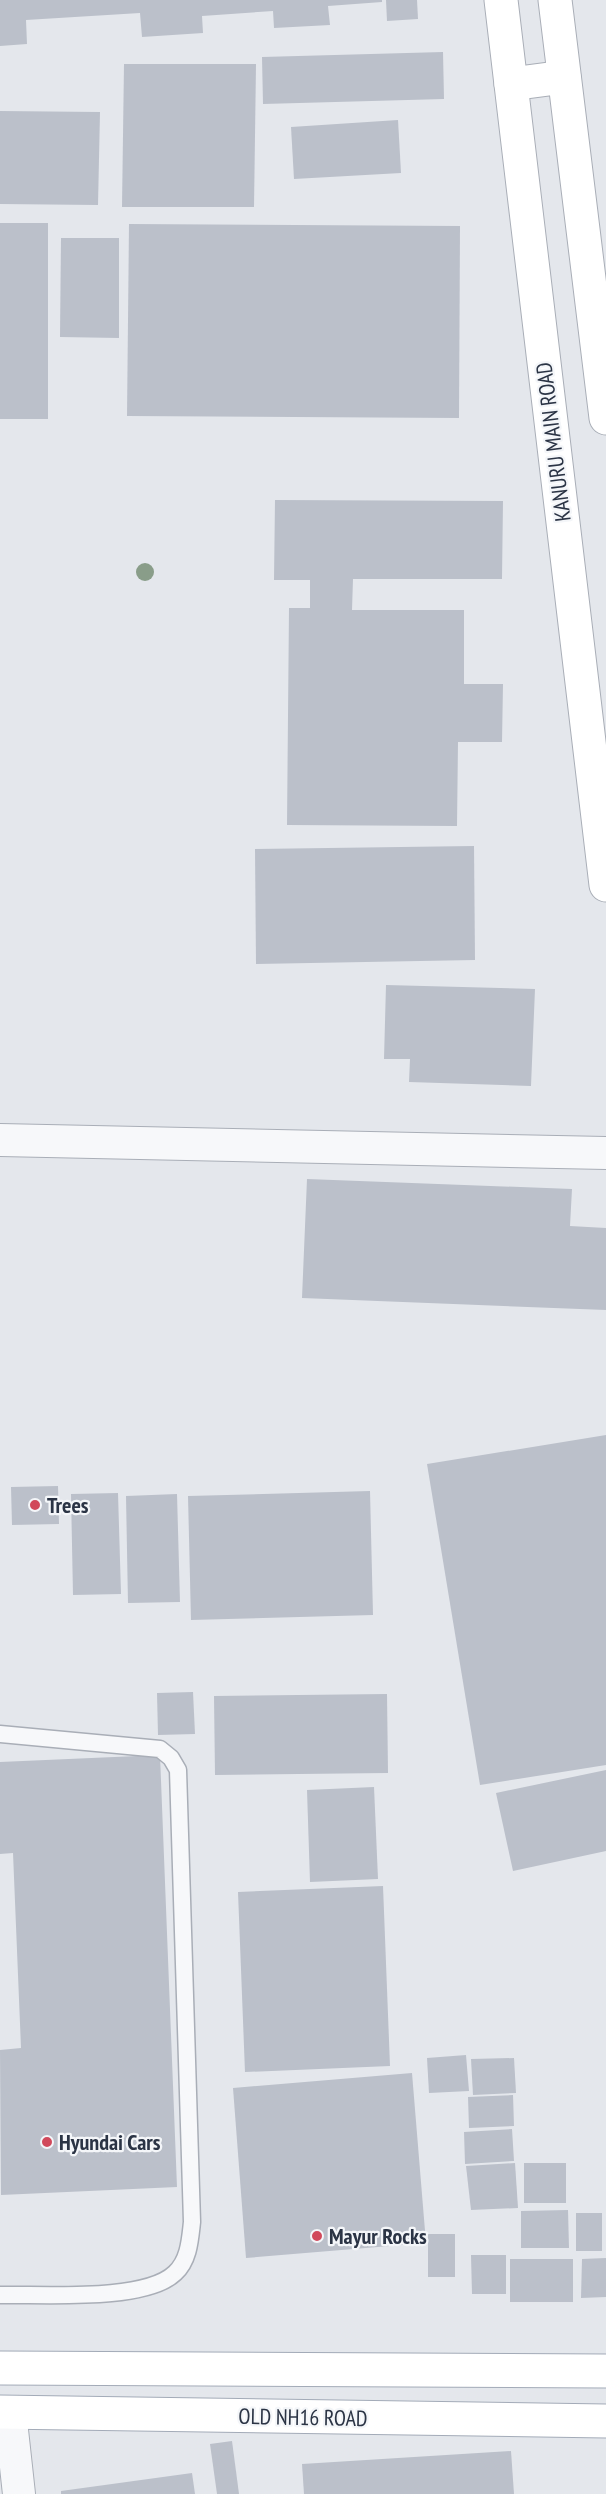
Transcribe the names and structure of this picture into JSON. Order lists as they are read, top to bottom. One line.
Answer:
{"streets":{"main road":["KANURU MAIN ROAD","OLD NH16 ROAD"]},"places":["Trees","Hyundai Cars","Mayur Rocks"]}
